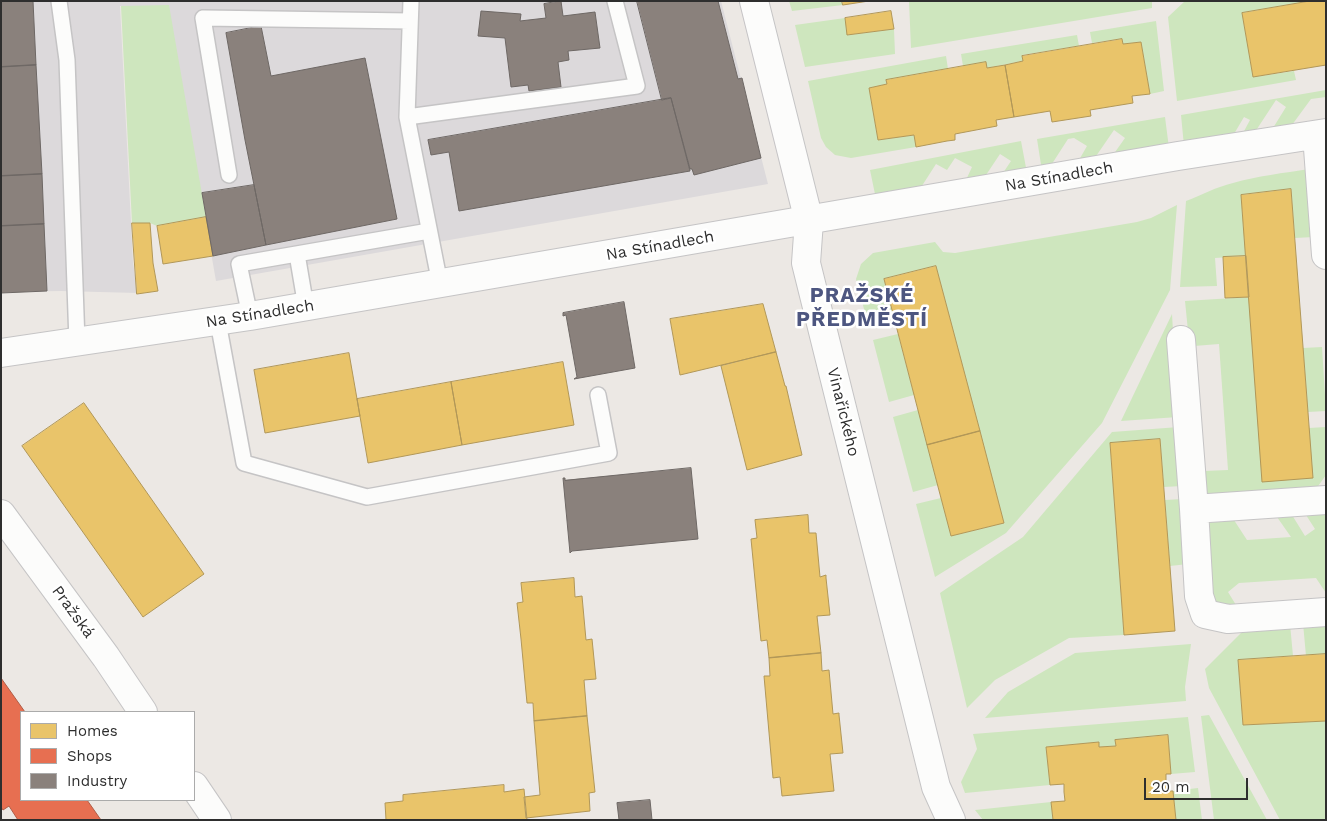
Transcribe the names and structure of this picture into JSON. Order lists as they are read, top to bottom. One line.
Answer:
{"streets":{"street":["Na Stínadlech","Vinařického","Pražská"]},"crossings":[["Na Stínadlech","Vinařického"]],"districts":["PRAŽSKÉ PŘEDMĚSTÍ"],"legend":["Homes","Shops","Industry"],"scale_bar":"20 m"}
